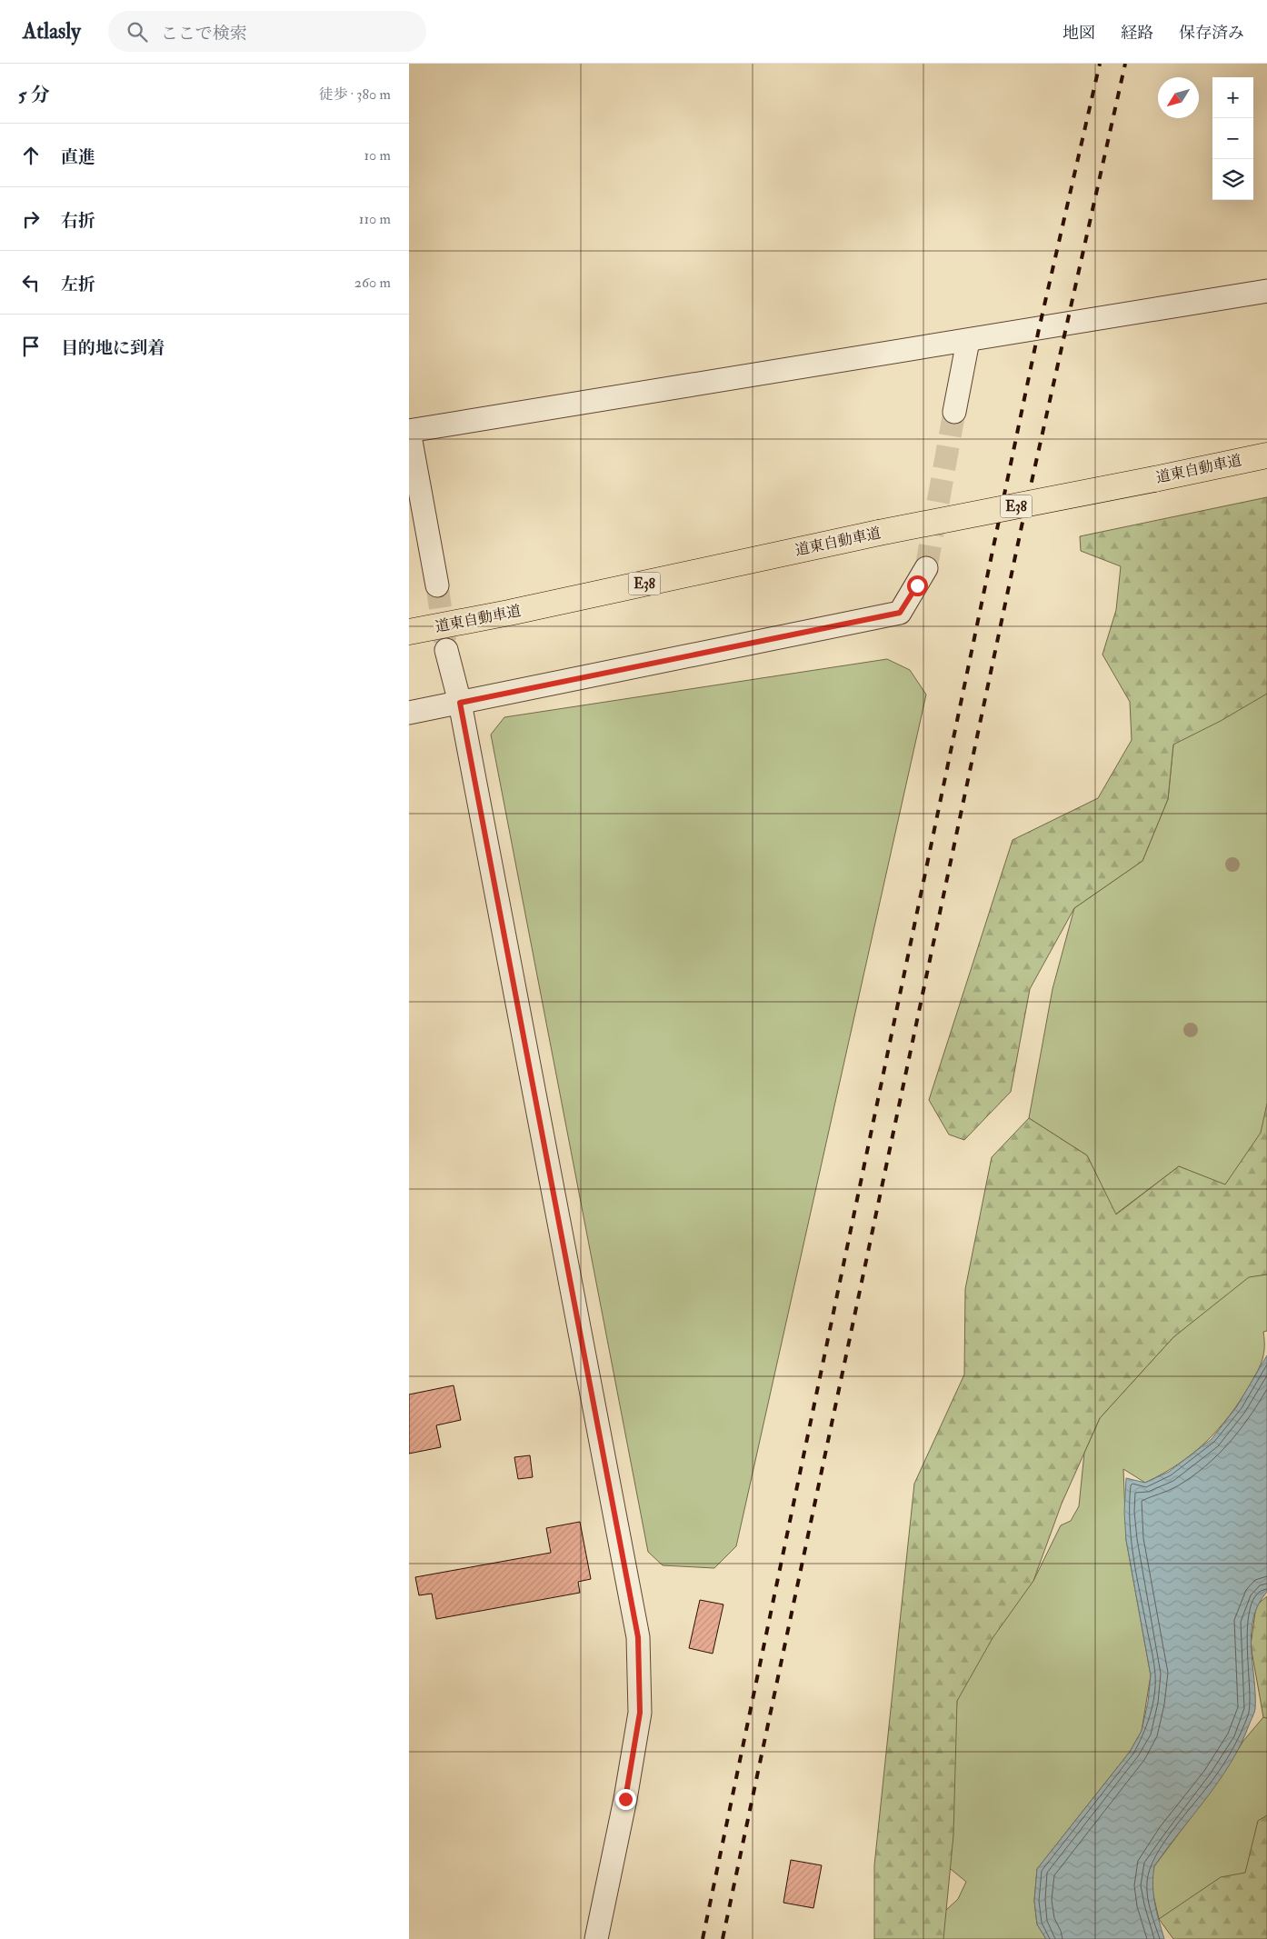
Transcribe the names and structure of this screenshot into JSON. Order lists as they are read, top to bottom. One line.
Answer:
{"streets":{"highway":["道東自動車道","E38"]},"north":"bottom left","page":{"header":"Atlasly","search":"ここで検索","nav":["地図","経路","保存済み"],"heading":["5 分","徒歩 · 380 m"],"map_buttons":["+","−"],"list":[["直進","10 m"],["右折","110 m"],["左折","260 m"],"目的地に到着"]}}
